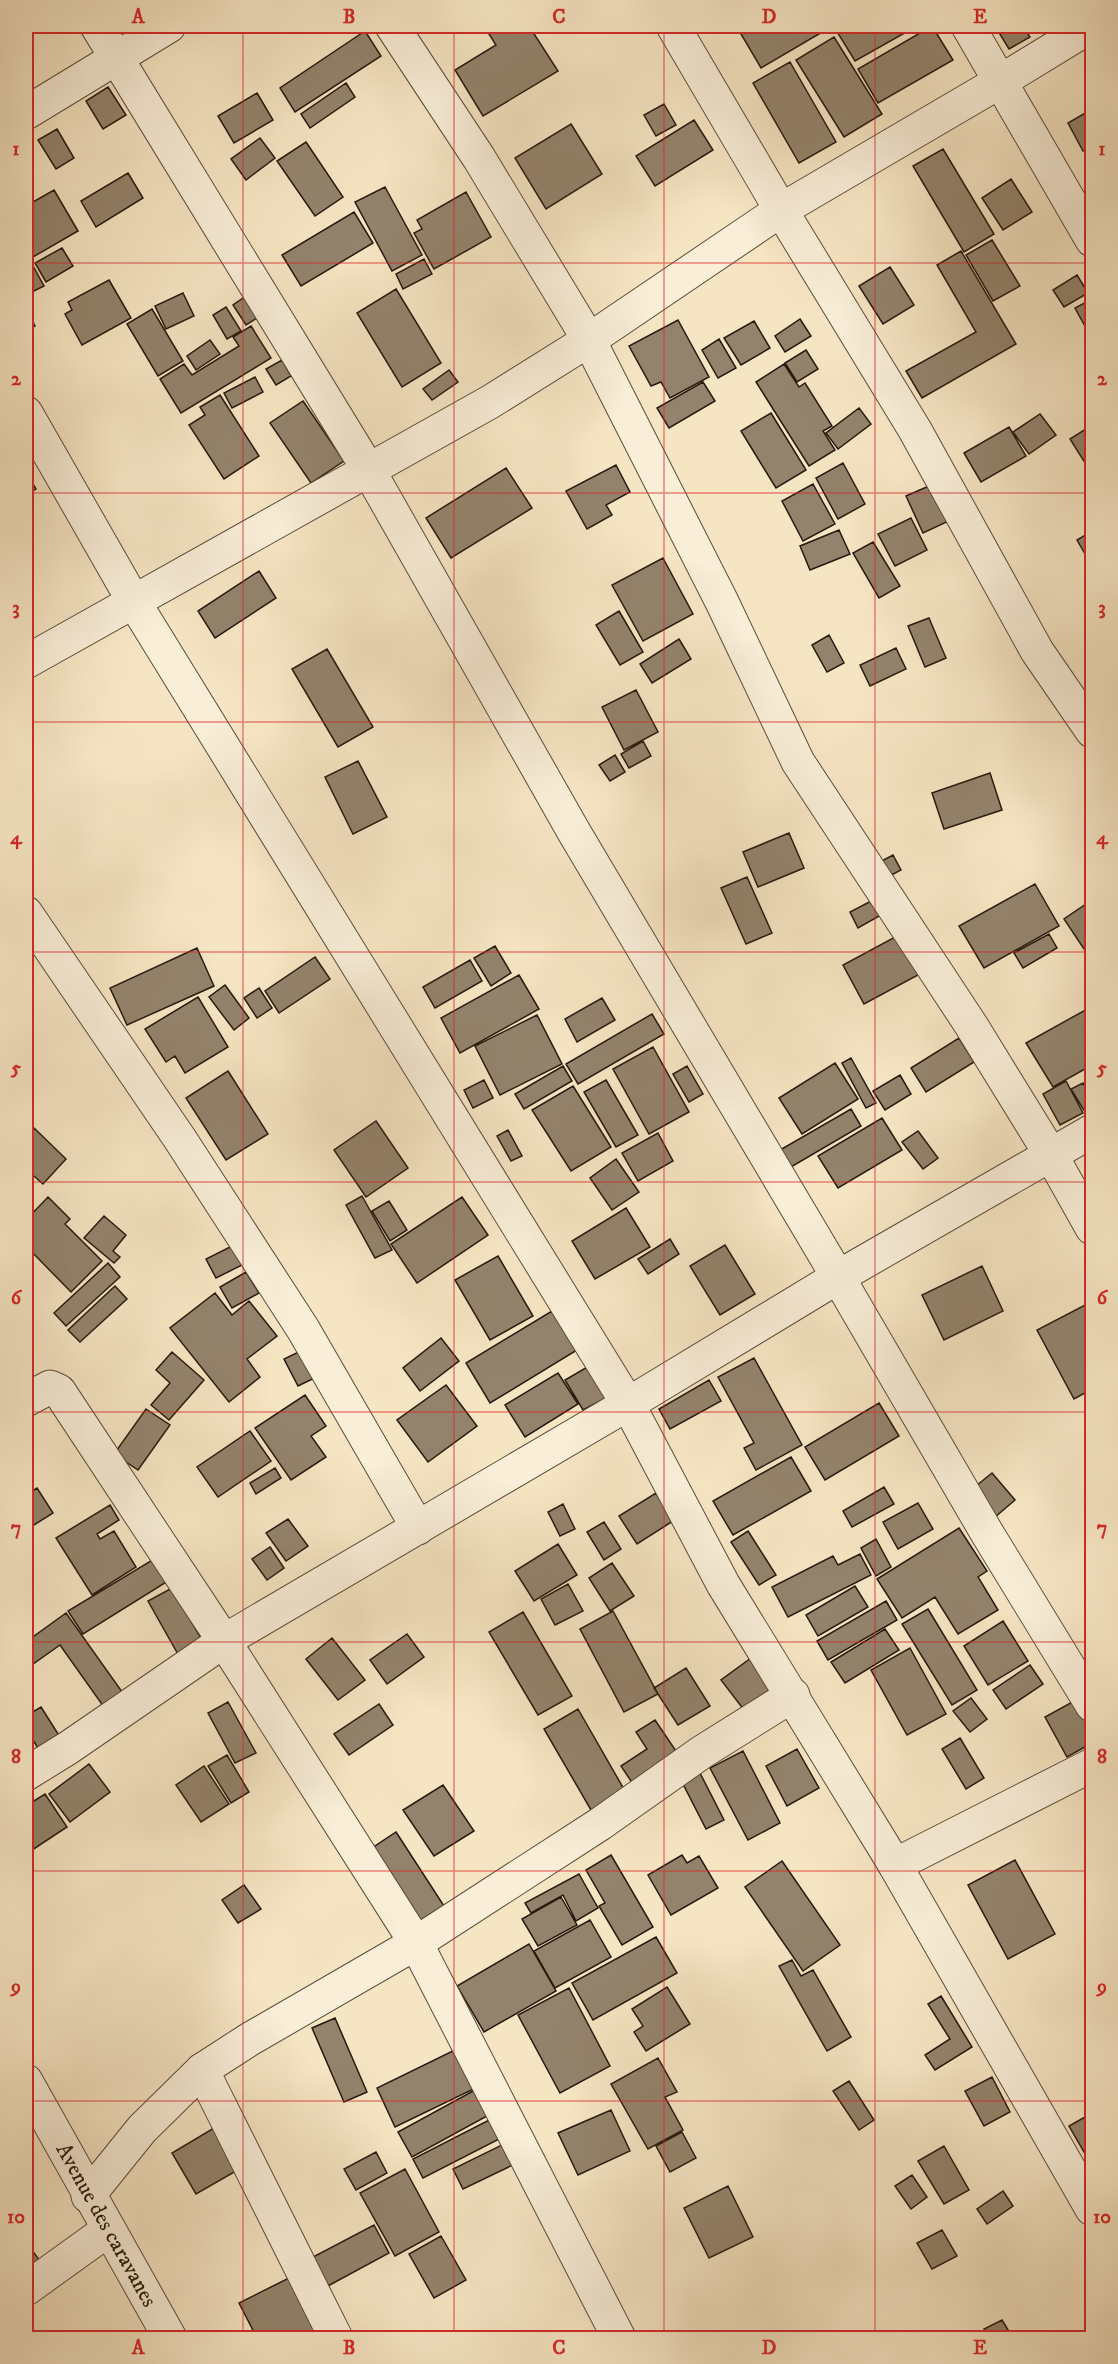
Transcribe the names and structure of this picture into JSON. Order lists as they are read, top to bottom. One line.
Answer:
{"streets":{"street":["Avenue des caravanes"]},"grid":{"columns":["A","B","C","D","E"],"rows":["1","2","3","4","5","6","7","8","9","10"]}}
